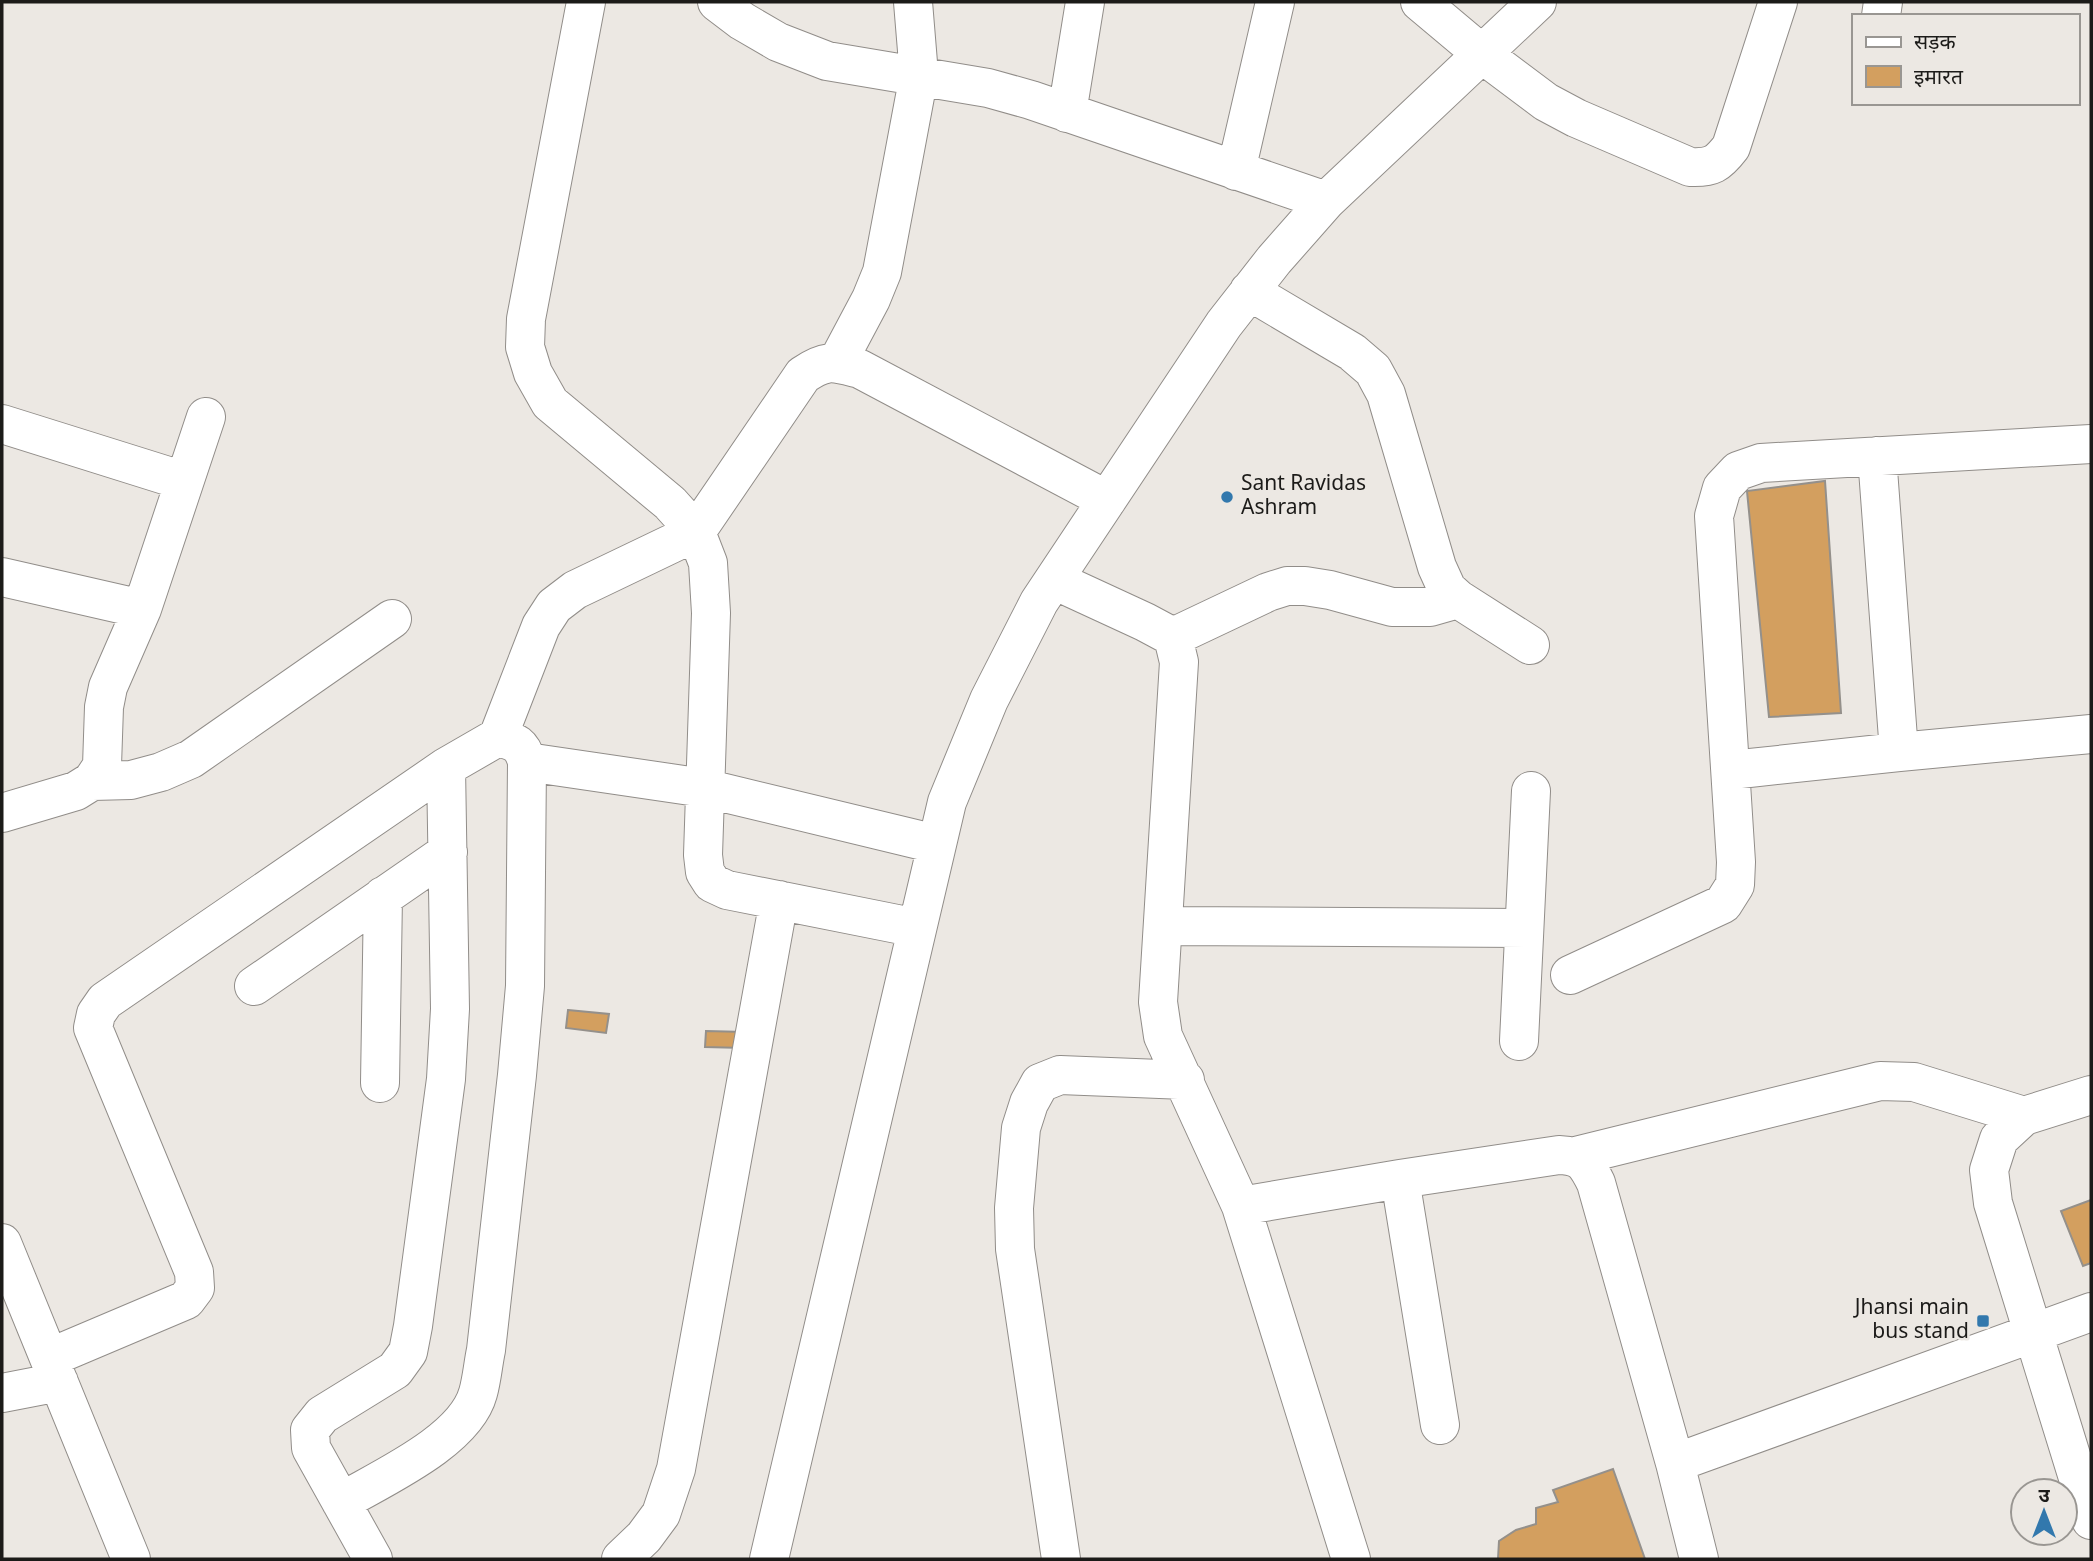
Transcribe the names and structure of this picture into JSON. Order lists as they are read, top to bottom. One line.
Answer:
{"places":{"other":["Sant Ravidas Ashram"],"transit":["Jhansi main bus stand"]},"legend":["सड़क","इमारत"],"north":"top"}
